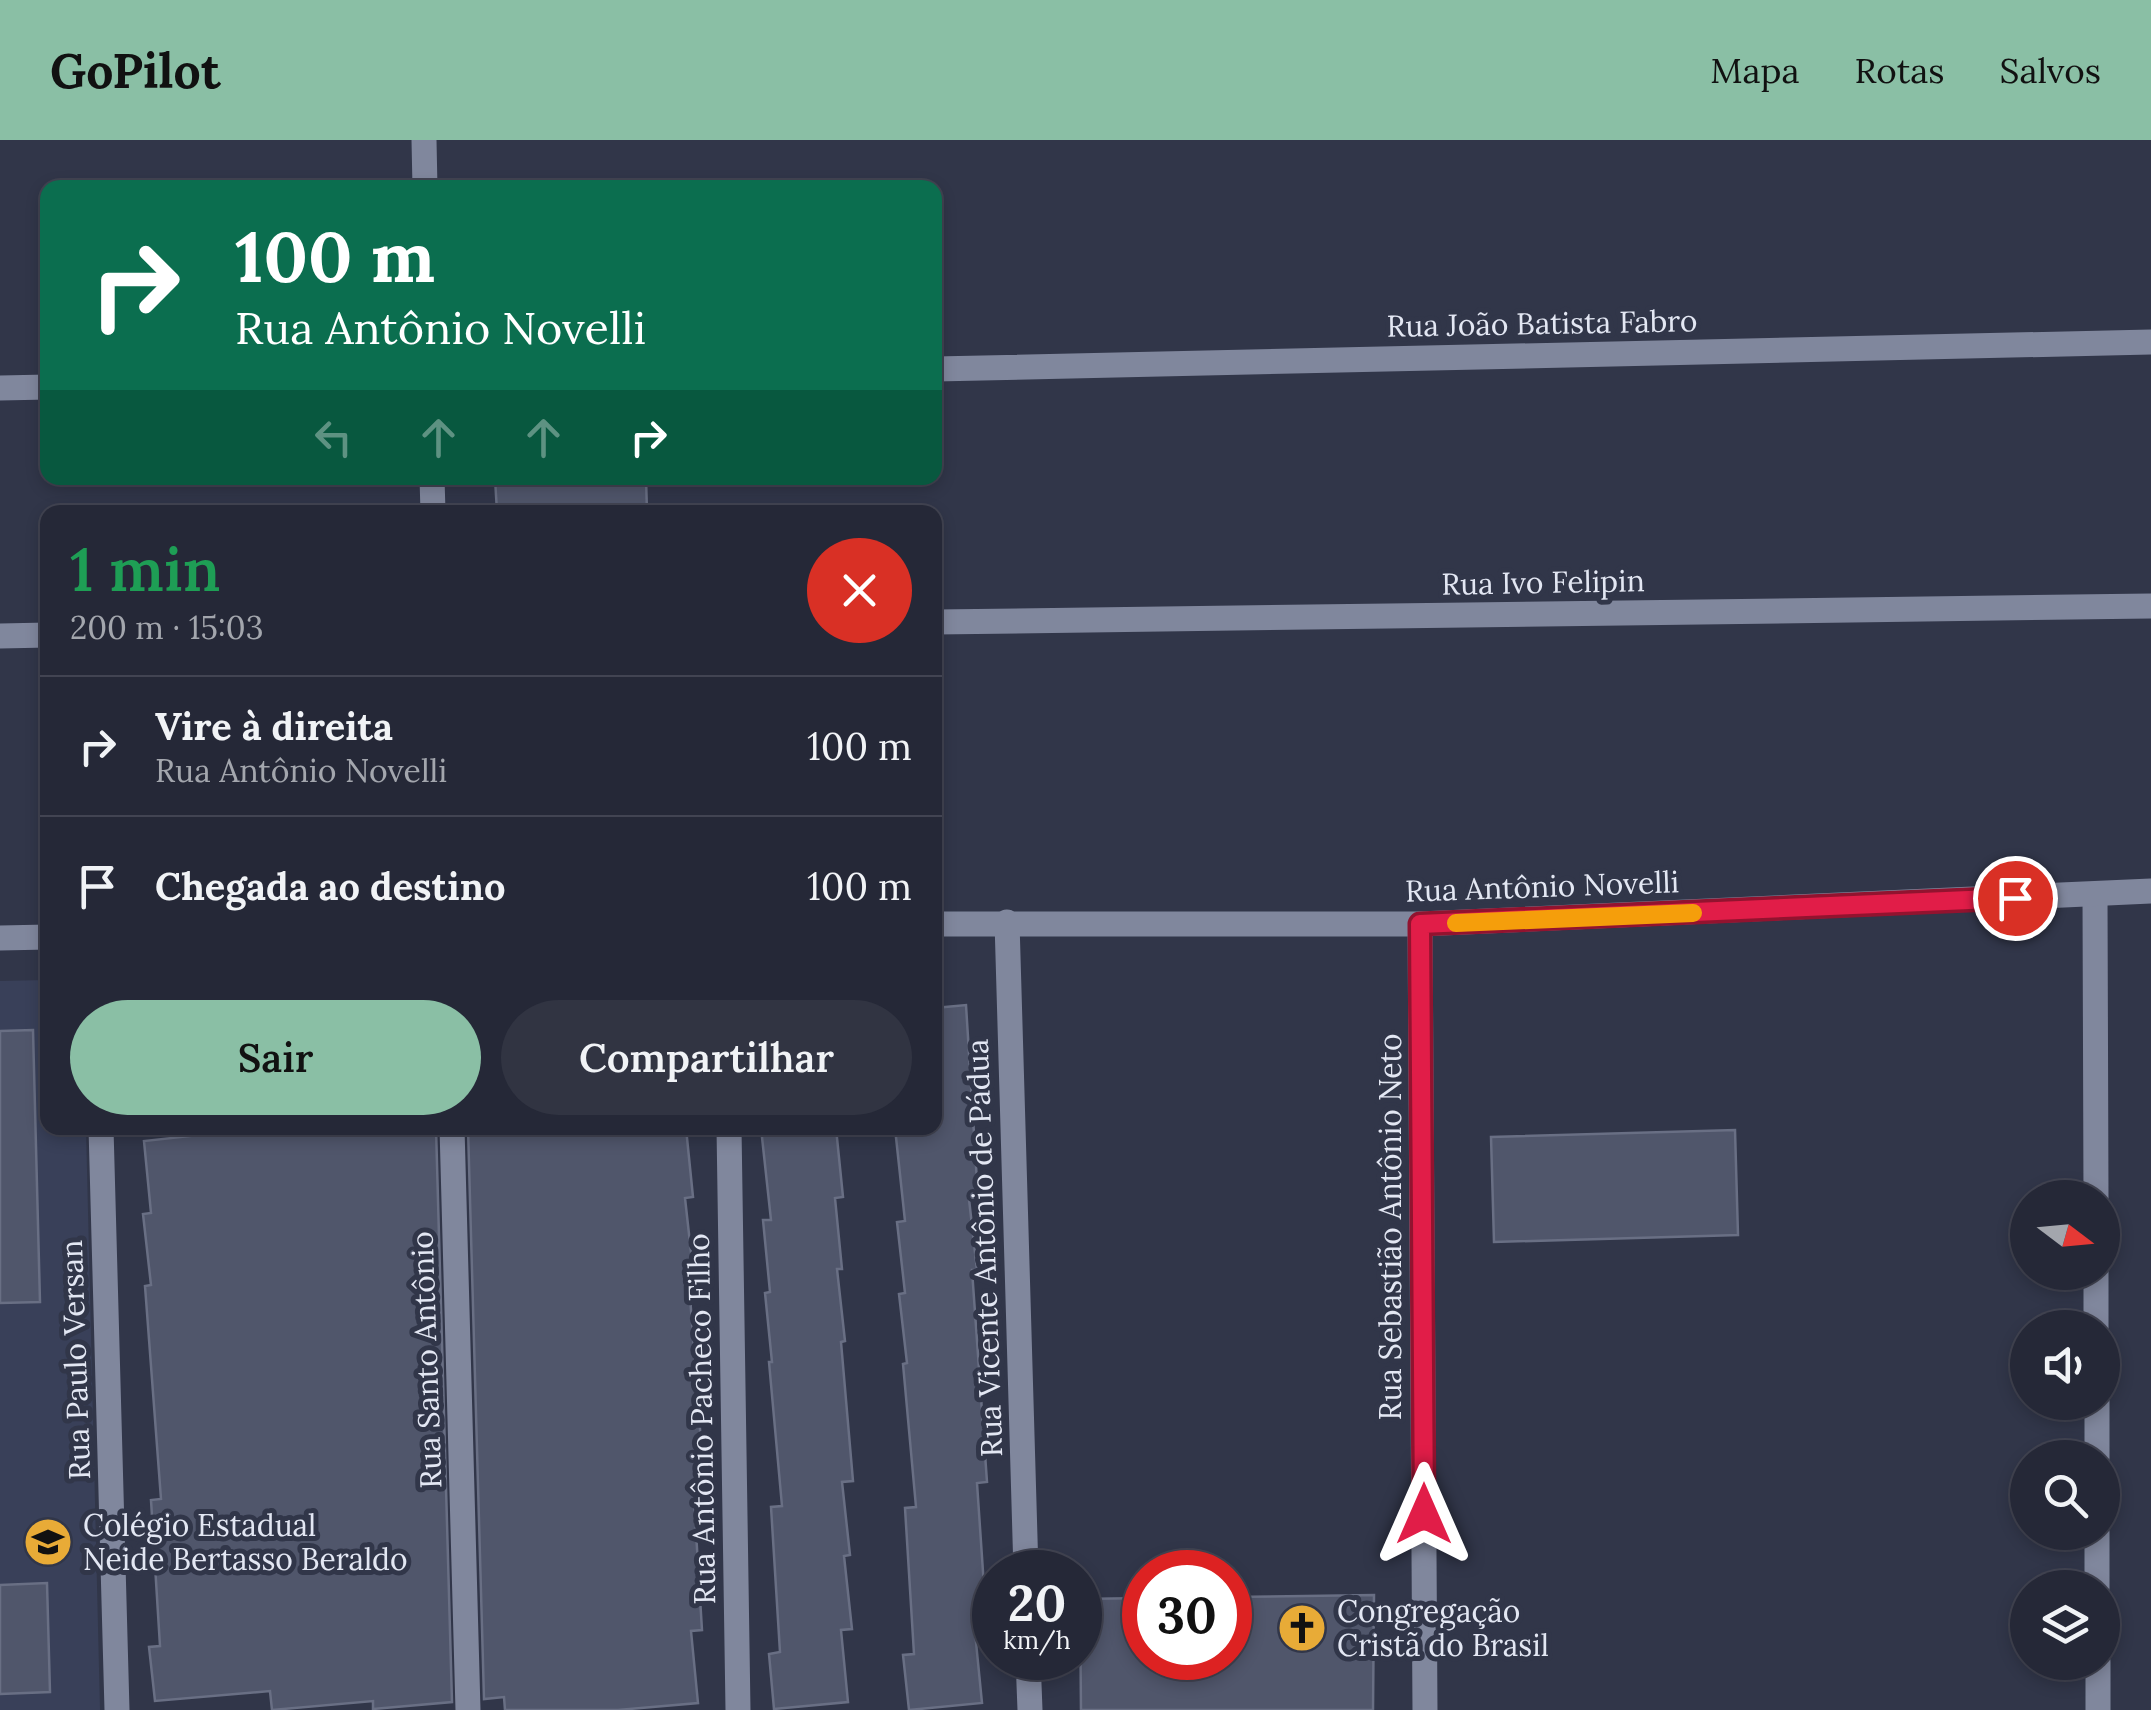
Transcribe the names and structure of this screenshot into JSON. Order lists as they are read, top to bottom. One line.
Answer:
{"streets":{"street":["Rua João Batista Fabro","Rua Ivo Felipin","Rua Antônio Novelli","Rua Sebastião Antônio Neto","Rua Vicente Antônio de Pádua","Rua Paulo Versan","Rua Santo Antônio","Rua Antônio Pacheco Filho"]},"crossings":[["Rua Antônio Novelli","Rua Sebastião Antônio Neto"],["Rua Antônio Novelli","Rua Vicente Antônio de Pádua"]],"places":{"school or university":["Colégio Estadual Neide Bertasso Beraldo"],"church":["Congregação Cristã do Brasil"]},"north":"right","page":{"header":"GoPilot","nav":["Mapa","Rotas","Salvos"],"turn":["100 m","Rua Antônio Novelli"],"heading":["1 min","200 m · 15:03"],"list":[{"name":"Vire à direita","note":"Rua Antônio Novelli","value":"100 m"},{"name":"Chegada ao destino","value":"100 m"}],"buttons":["Sair","Compartilhar"],"speed":"20 km/h","limit":"30"}}
